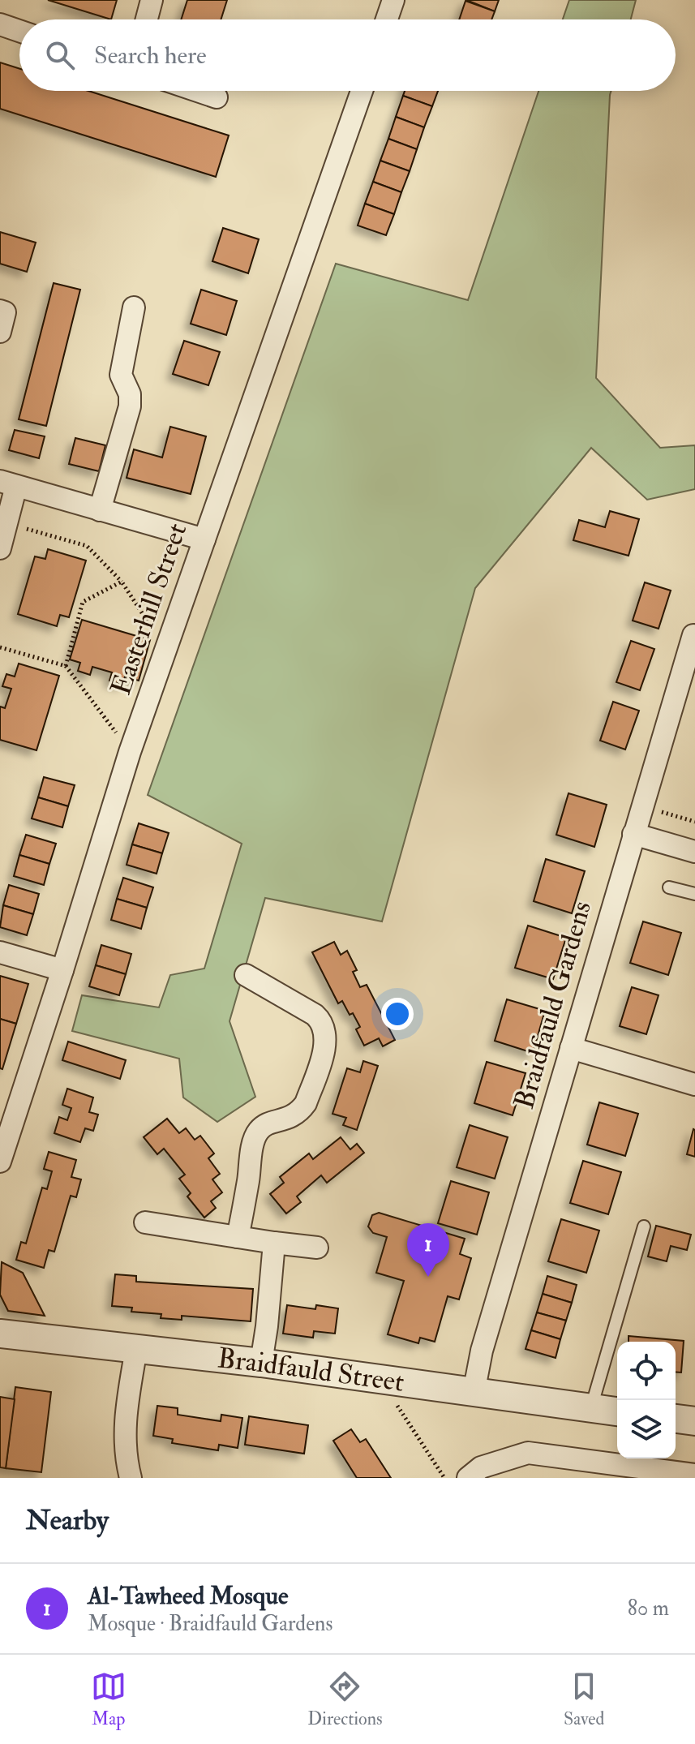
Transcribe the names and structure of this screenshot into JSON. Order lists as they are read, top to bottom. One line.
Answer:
{"streets":{"street":["Easterhill Street","Braidfauld Gardens","Braidfauld Street"]},"crossings":[["Braidfauld Gardens","Braidfauld Street"]],"page":{"search":"Search here","pins":"1","heading":"Nearby","list":[{"mark":"1","name":"Al-Tawheed Mosque","note":"Mosque · Braidfauld Gardens","value":"80 m"}],"nav":["Map","Directions","Saved"]}}
